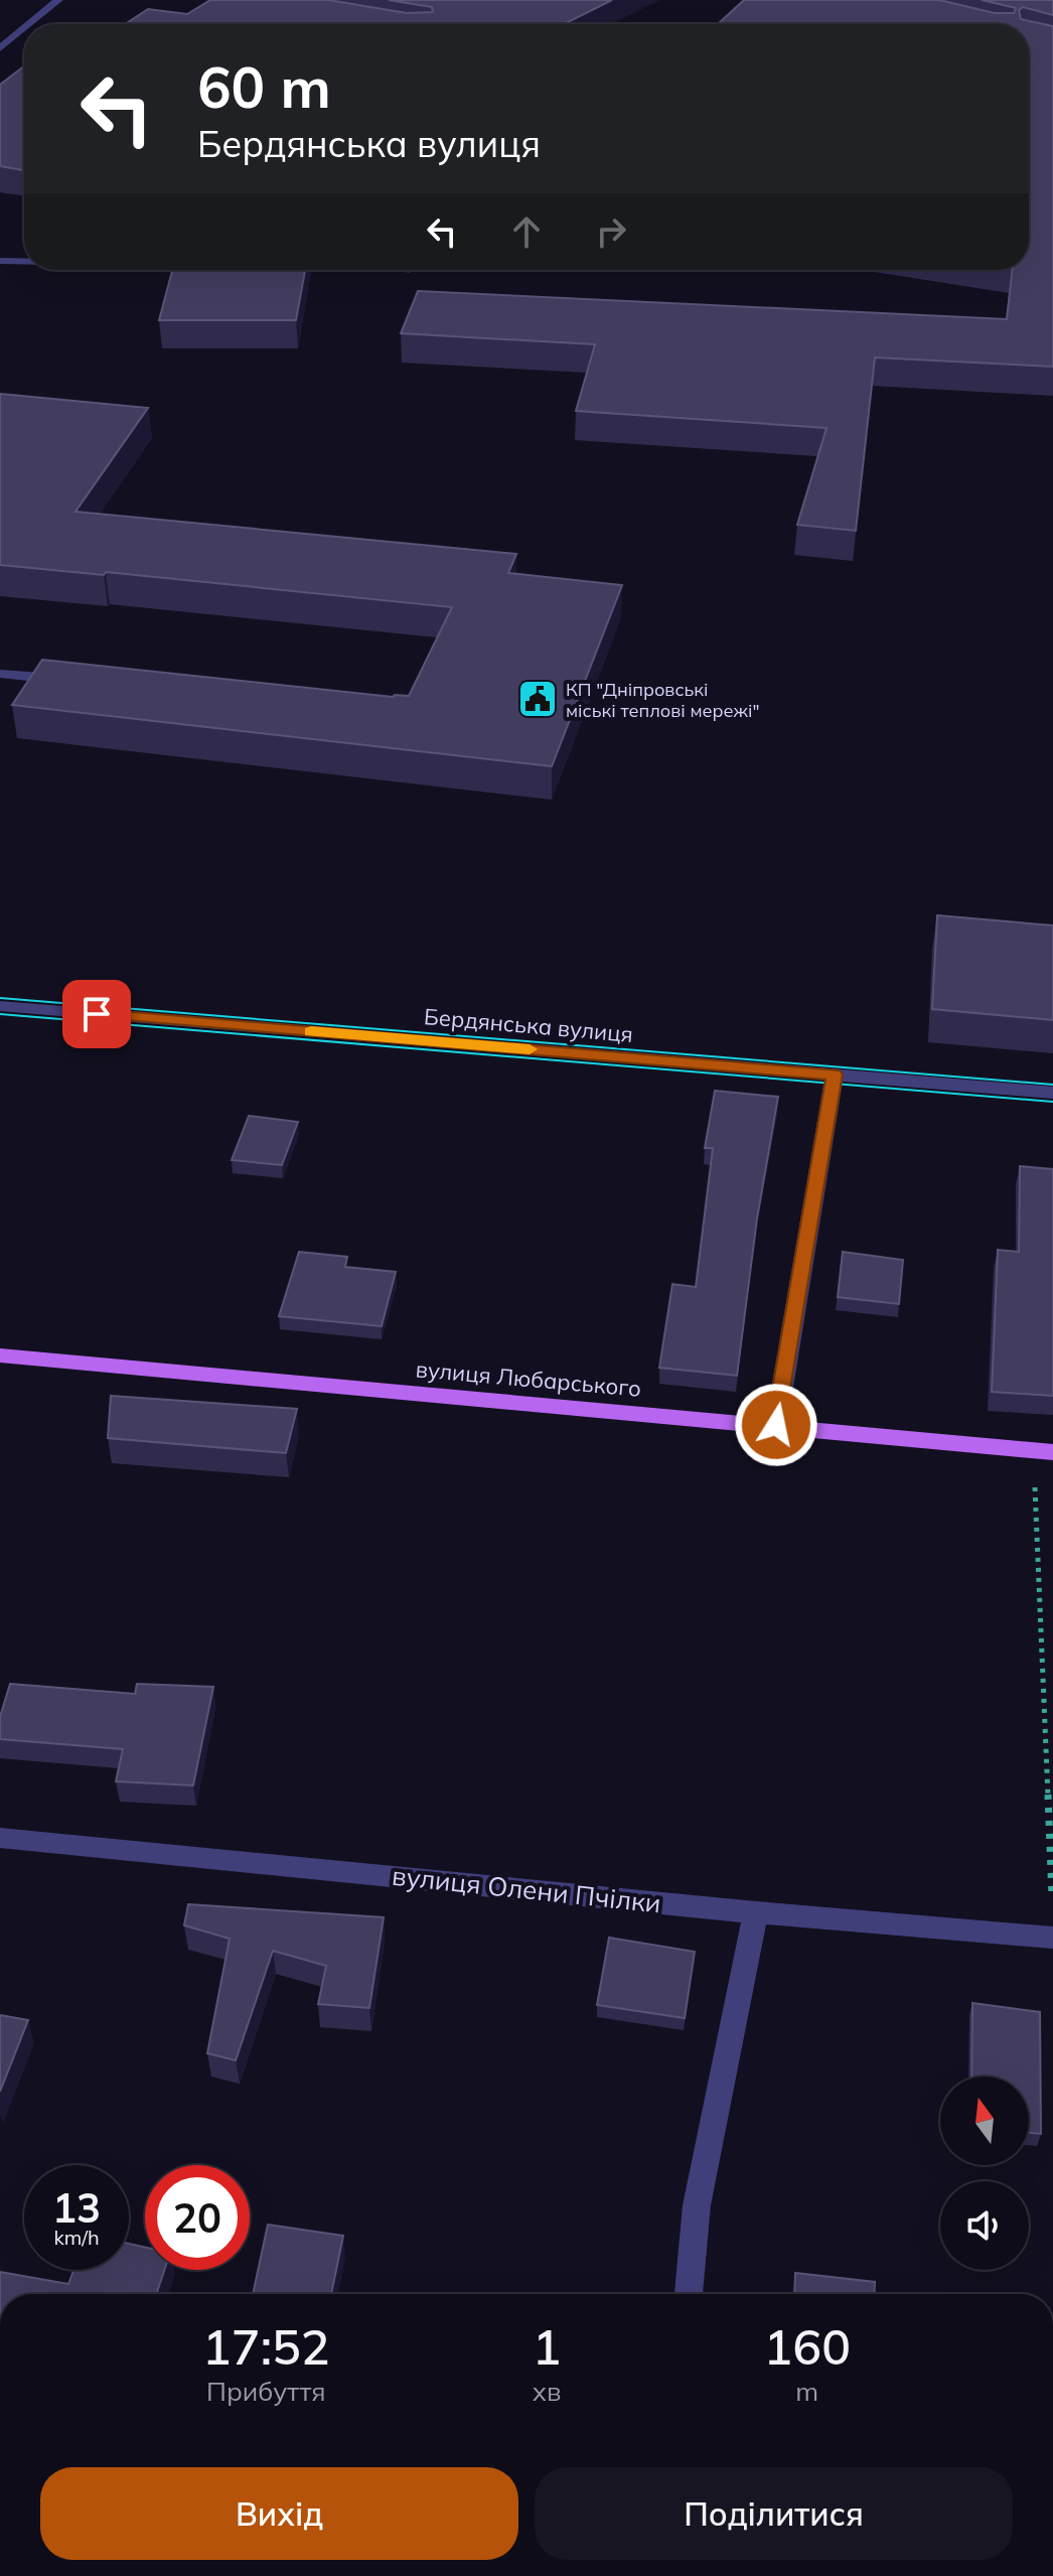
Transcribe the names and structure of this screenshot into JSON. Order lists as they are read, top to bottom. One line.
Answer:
{"streets":{"main road":["вулиця Любарського"],"street":["Бердянська вулиця","вулиця Олени Пчілки"]},"places":{"public building":["КП \"Дніпровські міські теплові мережі\""]},"north":"top","page":{"turn":["60 m","Бердянська вулиця"],"speed":"13 km/h","limit":"20","eta":["17:52","Прибуття","1","хв","160","m"],"buttons":["Вихід","Поділитися"]}}
